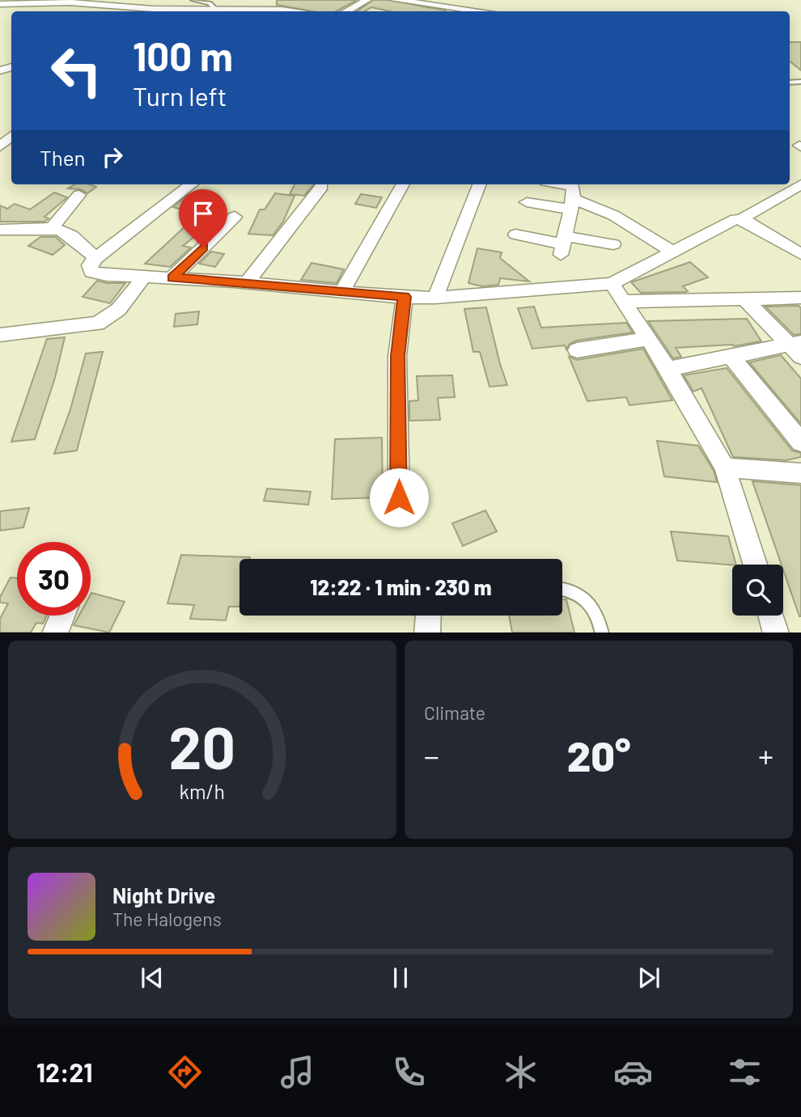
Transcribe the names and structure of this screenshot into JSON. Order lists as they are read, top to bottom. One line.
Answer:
{"page":{"turn":["100 m","Turn left"],"then":"Then","limit":"30","trip":"12:22 · 1 min · 230 m","tile":"Climate","heat":["−","20°","+"],"song":["Night Drive","The Halogens"],"tabs":"12:21","gauge":["20","km/h"]}}
